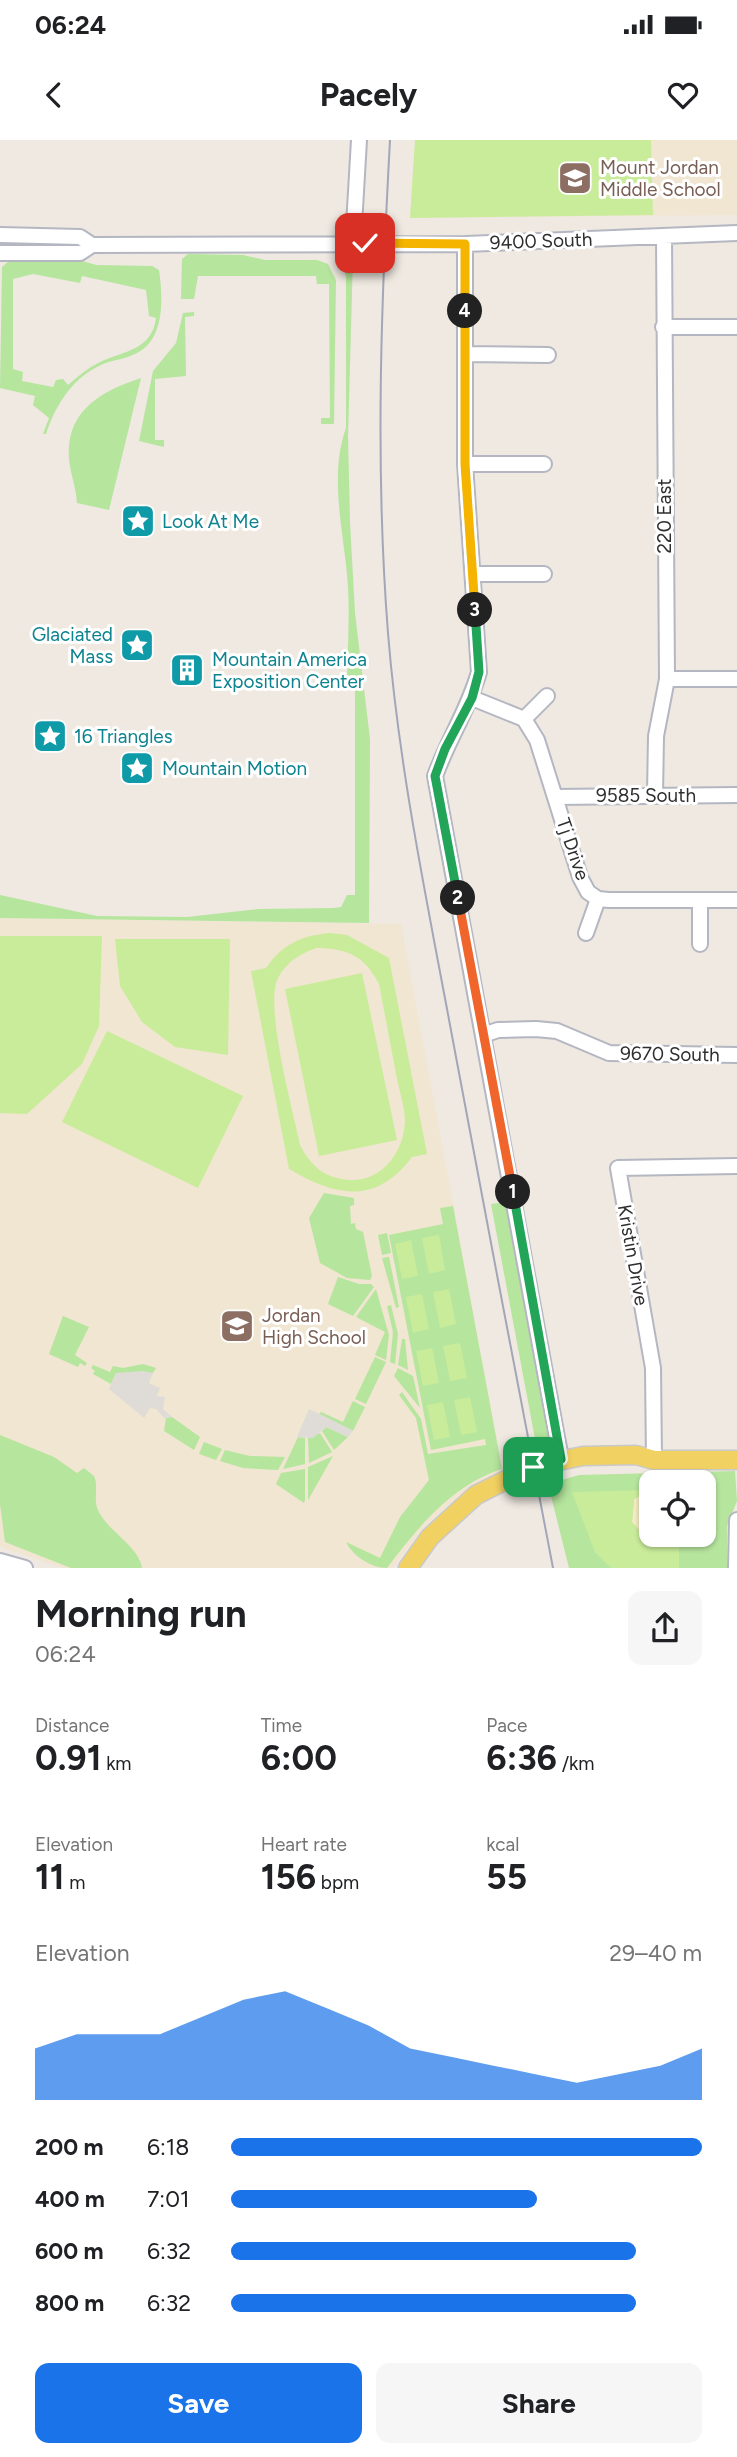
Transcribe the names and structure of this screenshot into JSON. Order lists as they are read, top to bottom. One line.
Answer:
{"streets":{"street":["9400 South","220 East","9585 South","Tj Drive","9670 South","Kristin Drive"]},"crossings":[["9400 South","220 East"],["220 East","9585 South"],["9585 South","Tj Drive"]],"places":{"school or university":["Mount Jordan Middle School","Jordan High School"],"place":["Look At Me","Glaciated Mass","16 Triangles","Mountain Motion"],"building":["Mountain America Exposition Center"]},"page":{"status":"06:24","header":"Pacely","pins":["4","3","2","1"],"heading":["Morning run","06:24"],"stats":[["Distance","0.91 km"],["Time","6:00"],["Pace","6:36 /km"],["Elevation","11 m"],["Heart rate","156 bpm"],["kcal","55"]],"chart":["Elevation","29–40 m"],"list":[{"name":"200 m","note":"6:18"},{"name":"400 m","note":"7:01"},{"name":"600 m","note":"6:32"},{"name":"800 m","note":"6:32"}],"buttons":["Save","Share"]}}
